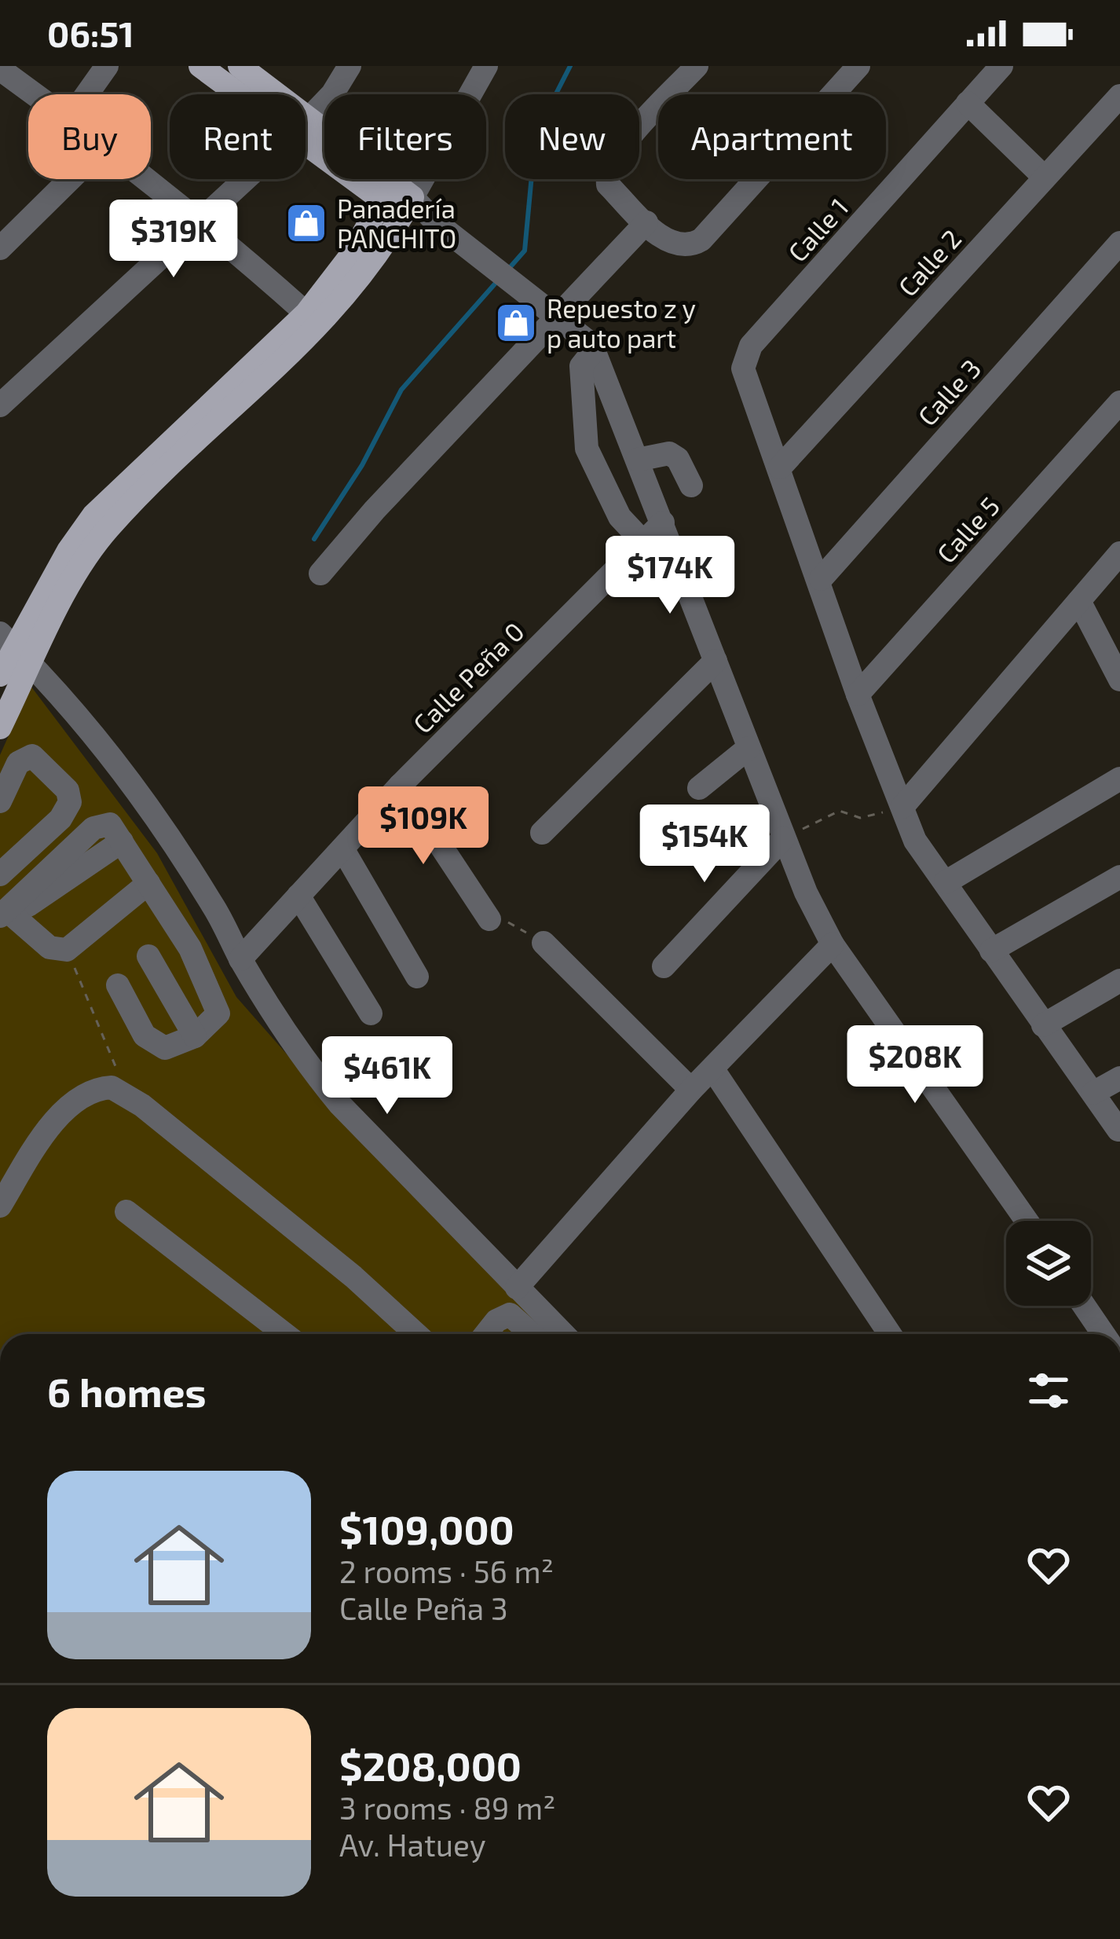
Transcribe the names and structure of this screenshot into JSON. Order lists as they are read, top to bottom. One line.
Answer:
{"streets":{"street":["Calle 1","Calle 2","Calle 3","Calle 5","Calle Peña 0"]},"crossings":[["Calle 1","Calle 2"]],"places":{"shop":["Panadería PANCHITO","Repuesto z y p auto part"]},"page":{"status":"06:51","chip":["Buy","Rent","Filters","New","Apartment"],"price":["$319K","$174K","$109K","$154K","$208K","$461K"],"heading":"6 homes","list":[{"name":"$109,000","note":"2 rooms · 56 m² · Calle Peña 3"},{"name":"$208,000","note":"3 rooms · 89 m² · Av. Hatuey"}]}}
